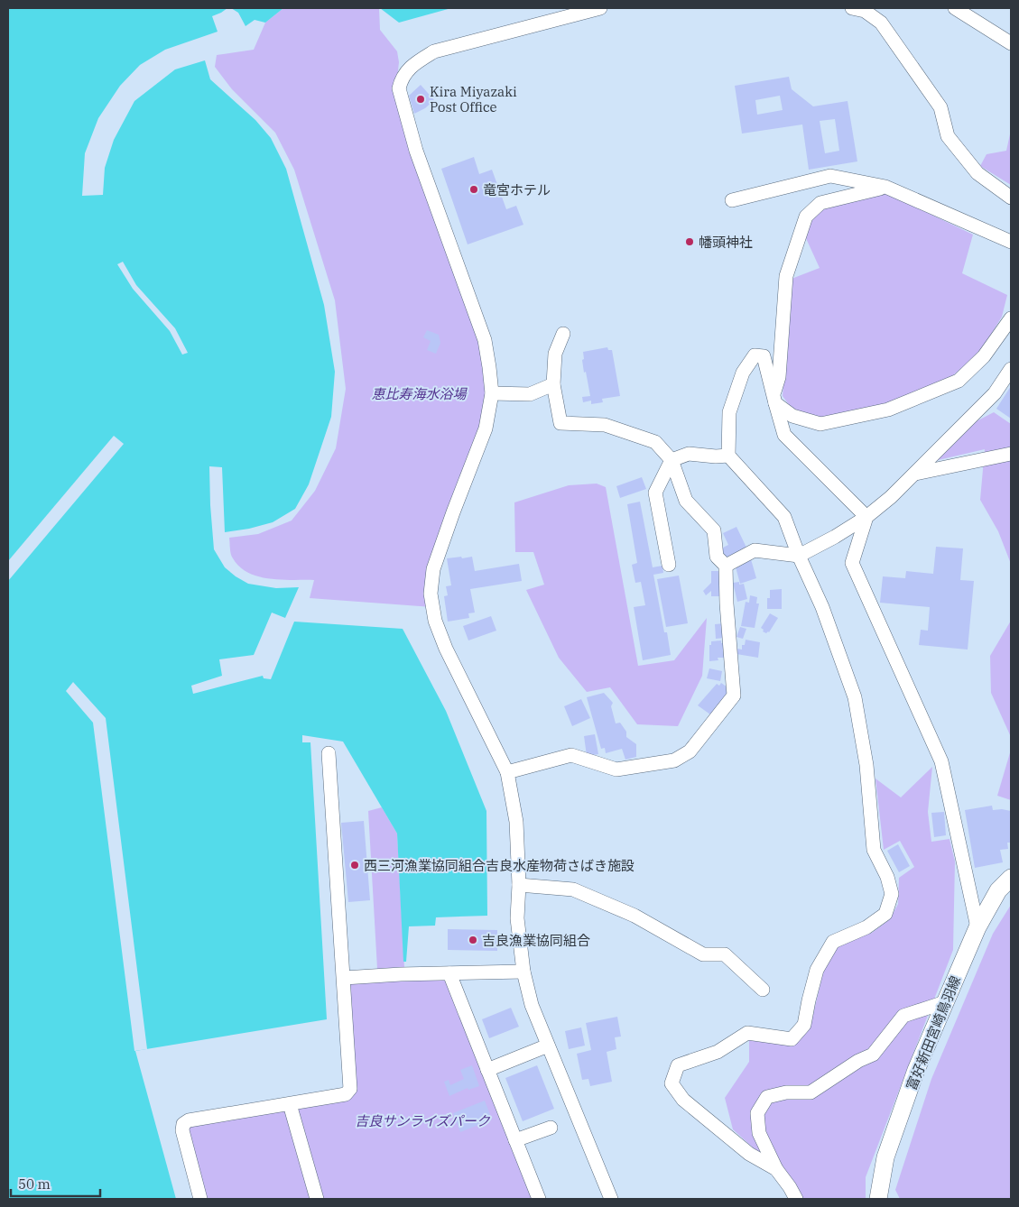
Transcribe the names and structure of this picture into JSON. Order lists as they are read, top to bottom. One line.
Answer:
{"streets":{"main road":["富好新田宮崎鳥羽線"]},"parks":["恵比寿海水浴場","吉良サンライズパーク"],"places":["Kira Miyazaki Post Office","竜宮ホテル","幡頭神社","西三河漁業協同組合吉良水産物荷さばき施設","吉良漁業協同組合"],"scale_bar":"50 m"}
